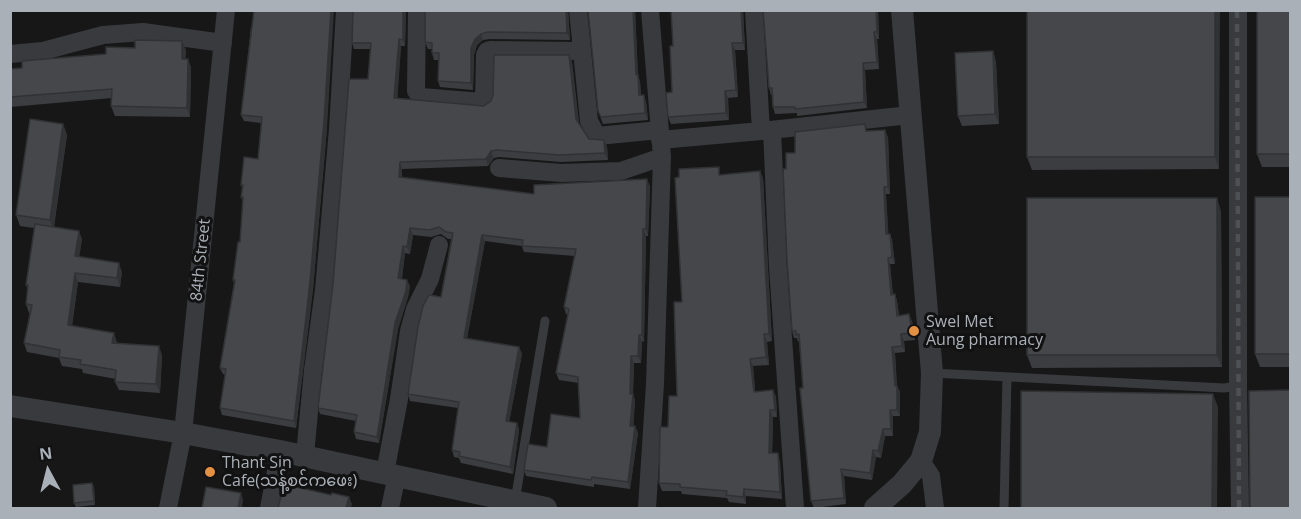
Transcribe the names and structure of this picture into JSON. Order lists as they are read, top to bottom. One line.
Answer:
{"streets":{"street":["84th Street"]},"places":["Swel Met Aung pharmacy","Thant Sin Cafe(သန့်စင်ကဖေး)"],"north":"top"}
